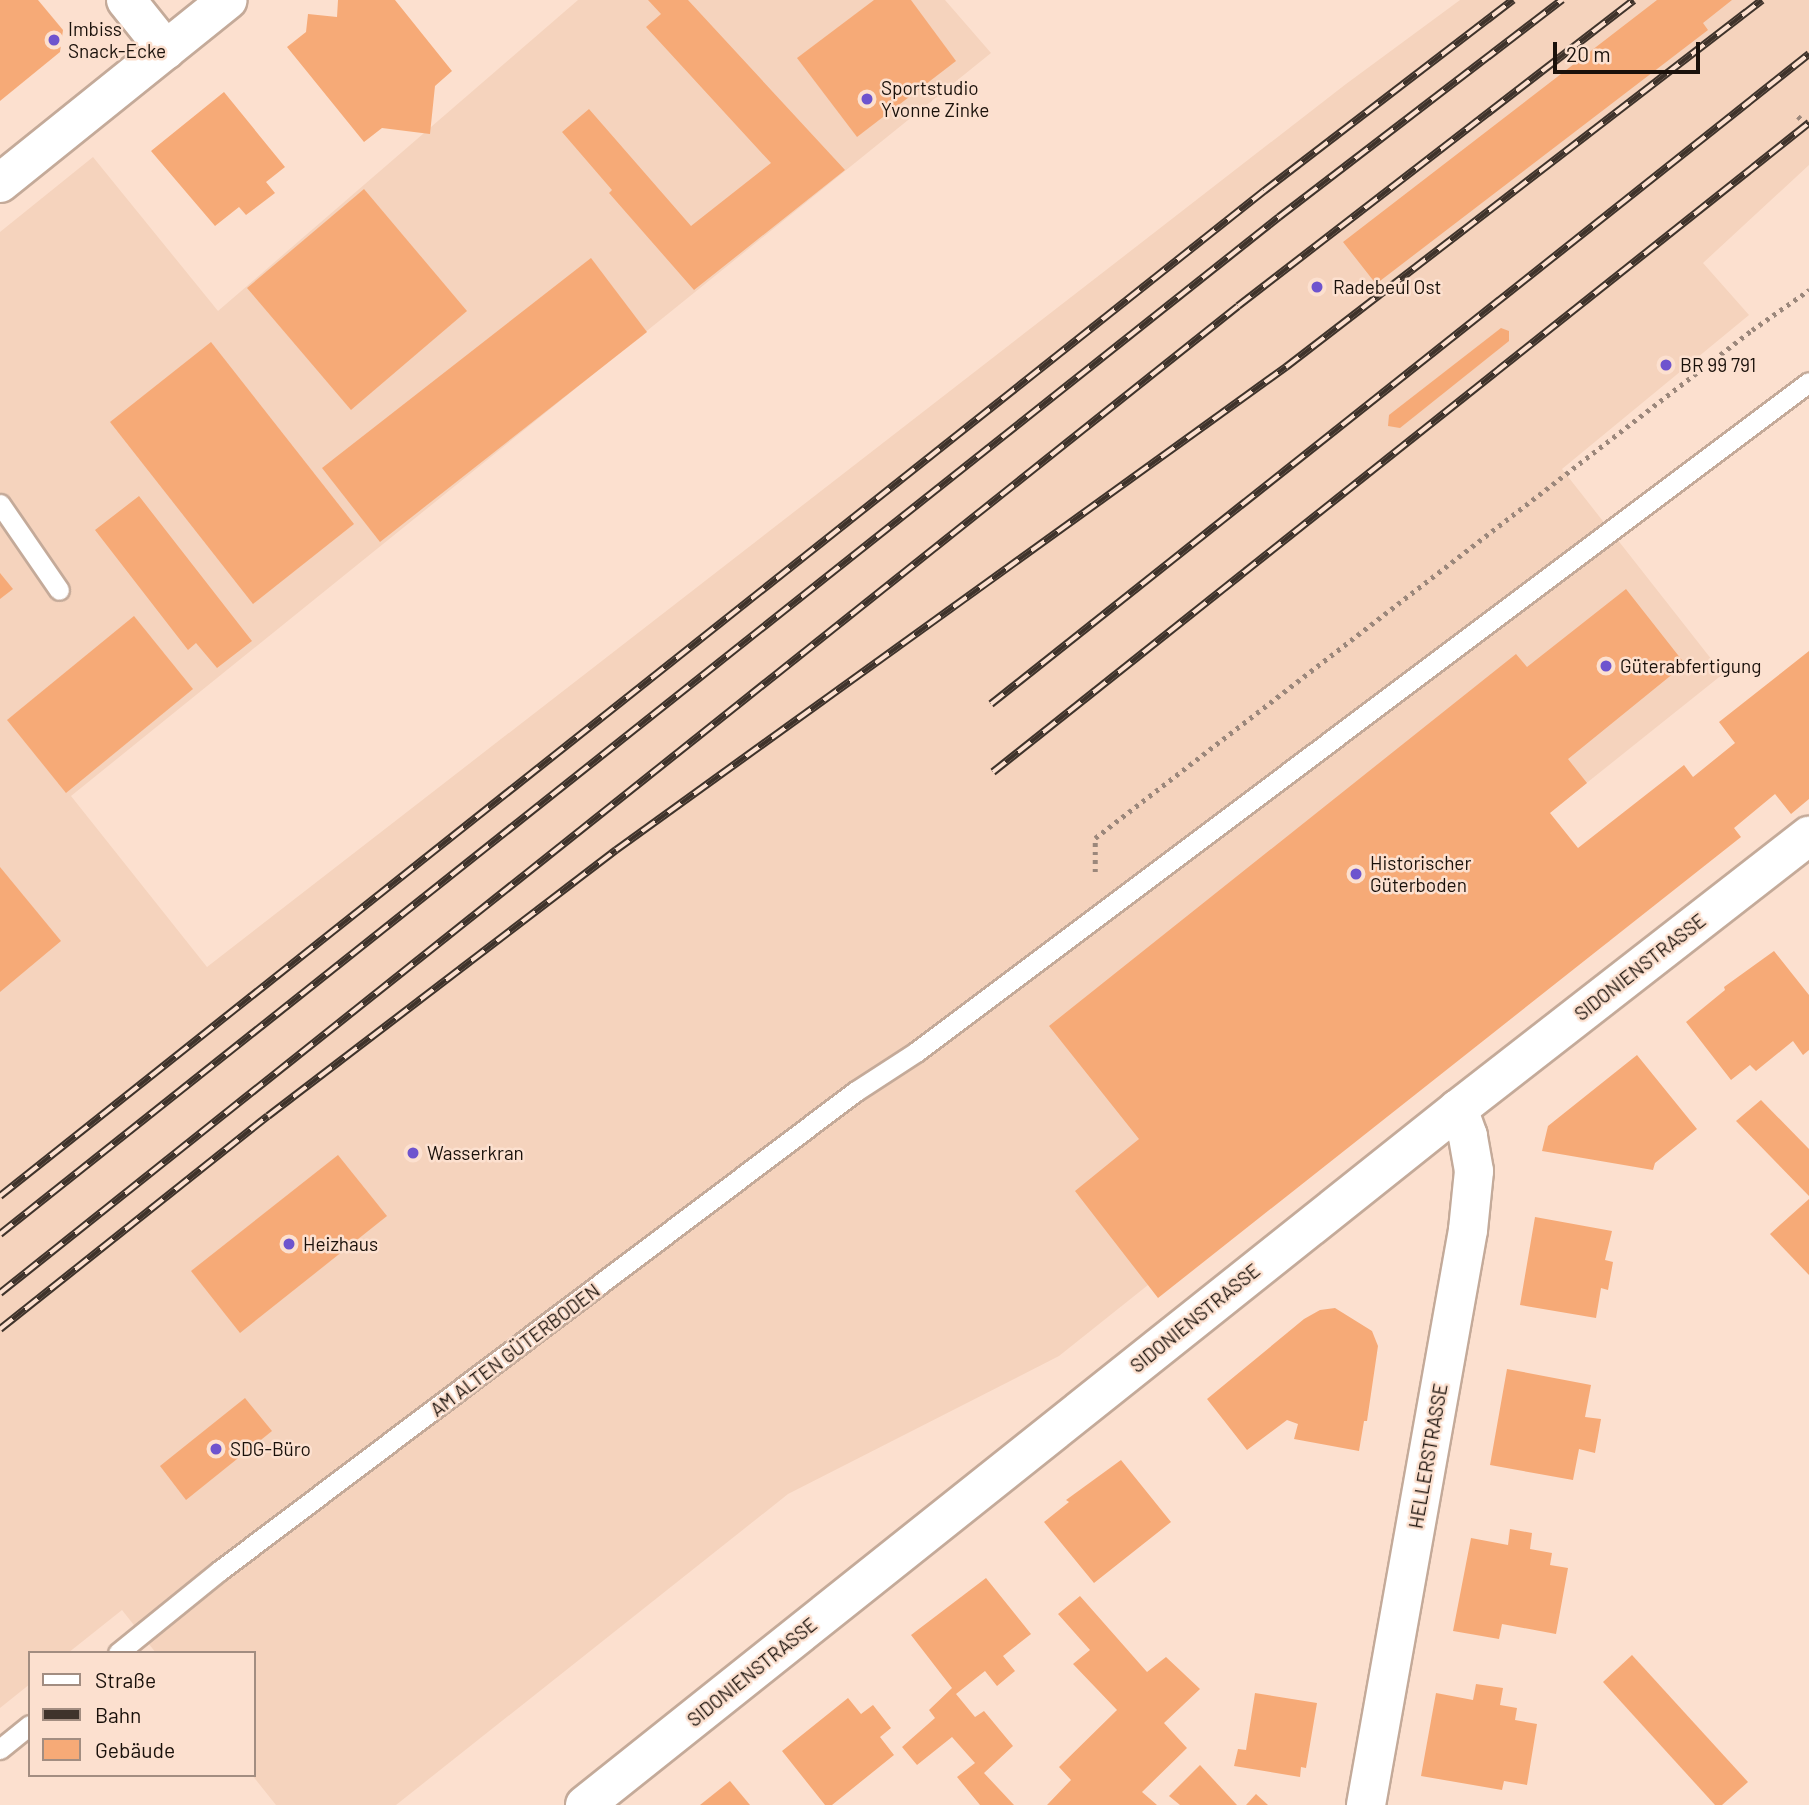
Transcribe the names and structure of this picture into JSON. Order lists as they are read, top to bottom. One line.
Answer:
{"streets":{"street":["SIDONIENSTRASSE","HELLERSTRASSE"],"lane":["AM ALTEN GÜTERBODEN"]},"crossings":[["SIDONIENSTRASSE","HELLERSTRASSE"]],"places":["Imbiss Snack-Ecke","Sportstudio Yvonne Zinke","Radebeul Ost","BR 99 791","Güterabfertigung","Historischer Güterboden","Wasserkran","Heizhaus","SDG-Büro"],"legend":["Straße","Bahn","Gebäude"],"scale_bar":"20 m"}
